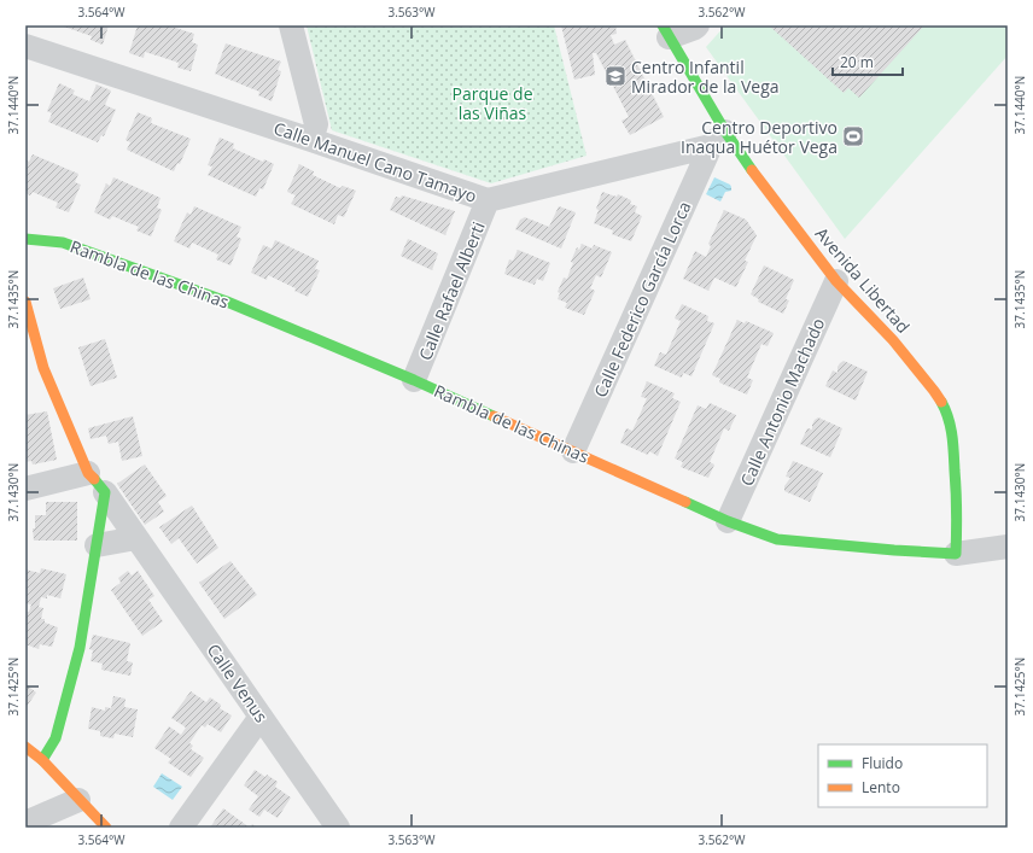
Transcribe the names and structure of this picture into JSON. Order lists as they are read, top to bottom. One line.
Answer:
{"streets":{"street":["Calle Manuel Cano Tamayo","Rambla de las Chinas","Avenida Libertad","Calle Rafael Alberti","Calle Federico García Lorca","Calle Antonio Machado","Calle Venus"]},"crossings":[["Calle Manuel Cano Tamayo","Avenida Libertad"],["Calle Manuel Cano Tamayo","Calle Rafael Alberti"],["Calle Manuel Cano Tamayo","Calle Federico García Lorca"],["Rambla de las Chinas","Avenida Libertad"],["Rambla de las Chinas","Calle Rafael Alberti"],["Rambla de las Chinas","Calle Federico García Lorca"],["Rambla de las Chinas","Calle Antonio Machado"],["Avenida Libertad","Calle Federico García Lorca"],["Avenida Libertad","Calle Antonio Machado"]],"parks":["Parque de las Viñas"],"places":{"school or university":["Centro Infantil Mirador de la Vega"],"sports":["Centro Deportivo Inaqua Huétor Vega"]},"legend":["Fluido","Lento"],"scale_bar":"20 m","coordinates":["3.564°W","3.563°W","3.562°W","37.1440°N","37.1435°N","37.1430°N","37.1425°N"]}
